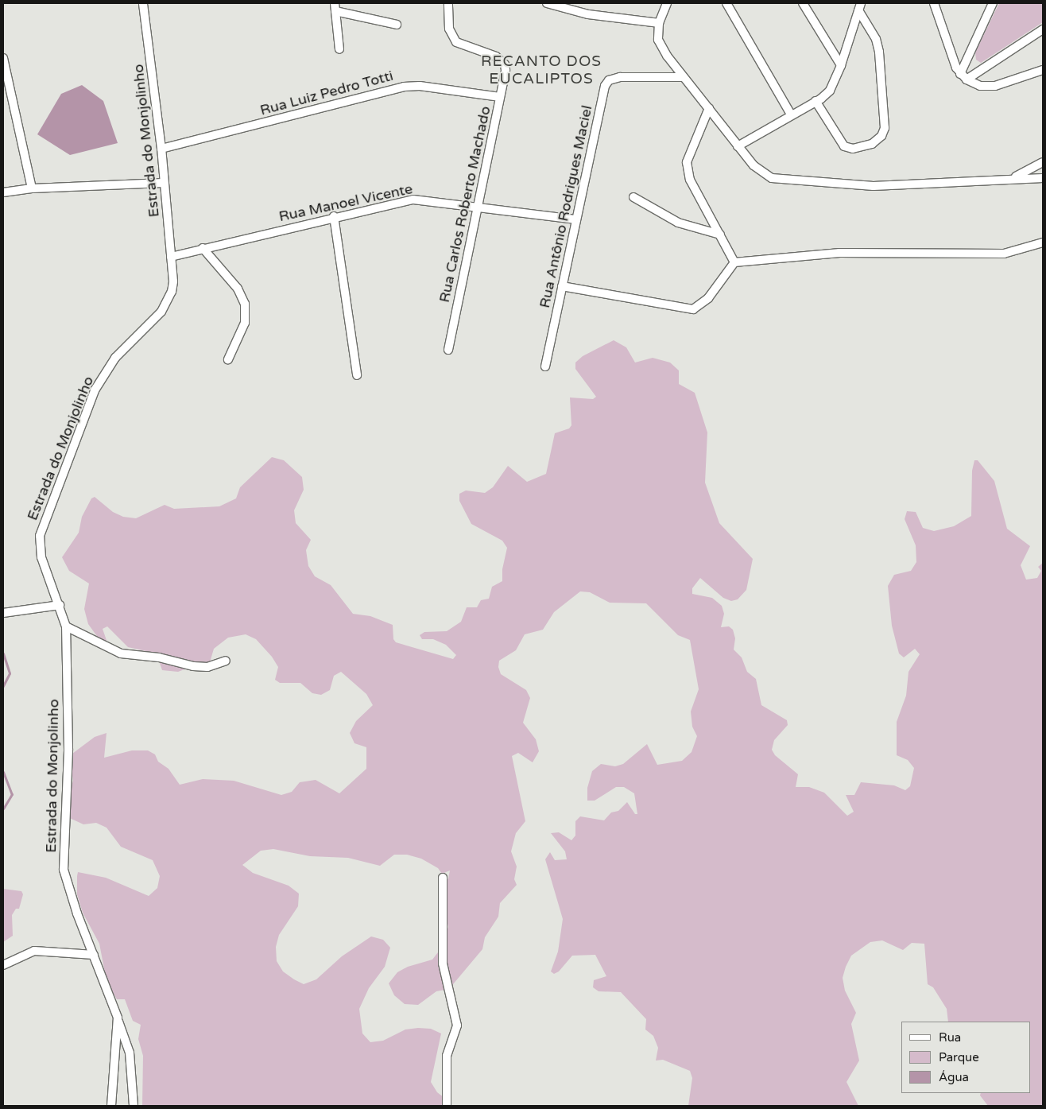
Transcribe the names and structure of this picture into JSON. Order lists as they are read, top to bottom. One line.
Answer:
{"streets":{"street":["Rua Luiz Pedro Totti","Estrada do Monjolinho","Rua Manoel Vicente","Rua Carlos Roberto Machado","Rua Antônio Rodrigues Maciel"]},"crossings":[["Rua Luiz Pedro Totti","Estrada do Monjolinho"],["Rua Luiz Pedro Totti","Rua Carlos Roberto Machado"],["Estrada do Monjolinho","Rua Manoel Vicente"],["Rua Manoel Vicente","Rua Carlos Roberto Machado"],["Rua Manoel Vicente","Rua Antônio Rodrigues Maciel"]],"districts":["RECANTO DOS EUCALIPTOS"],"legend":["Rua","Parque","Água"]}
